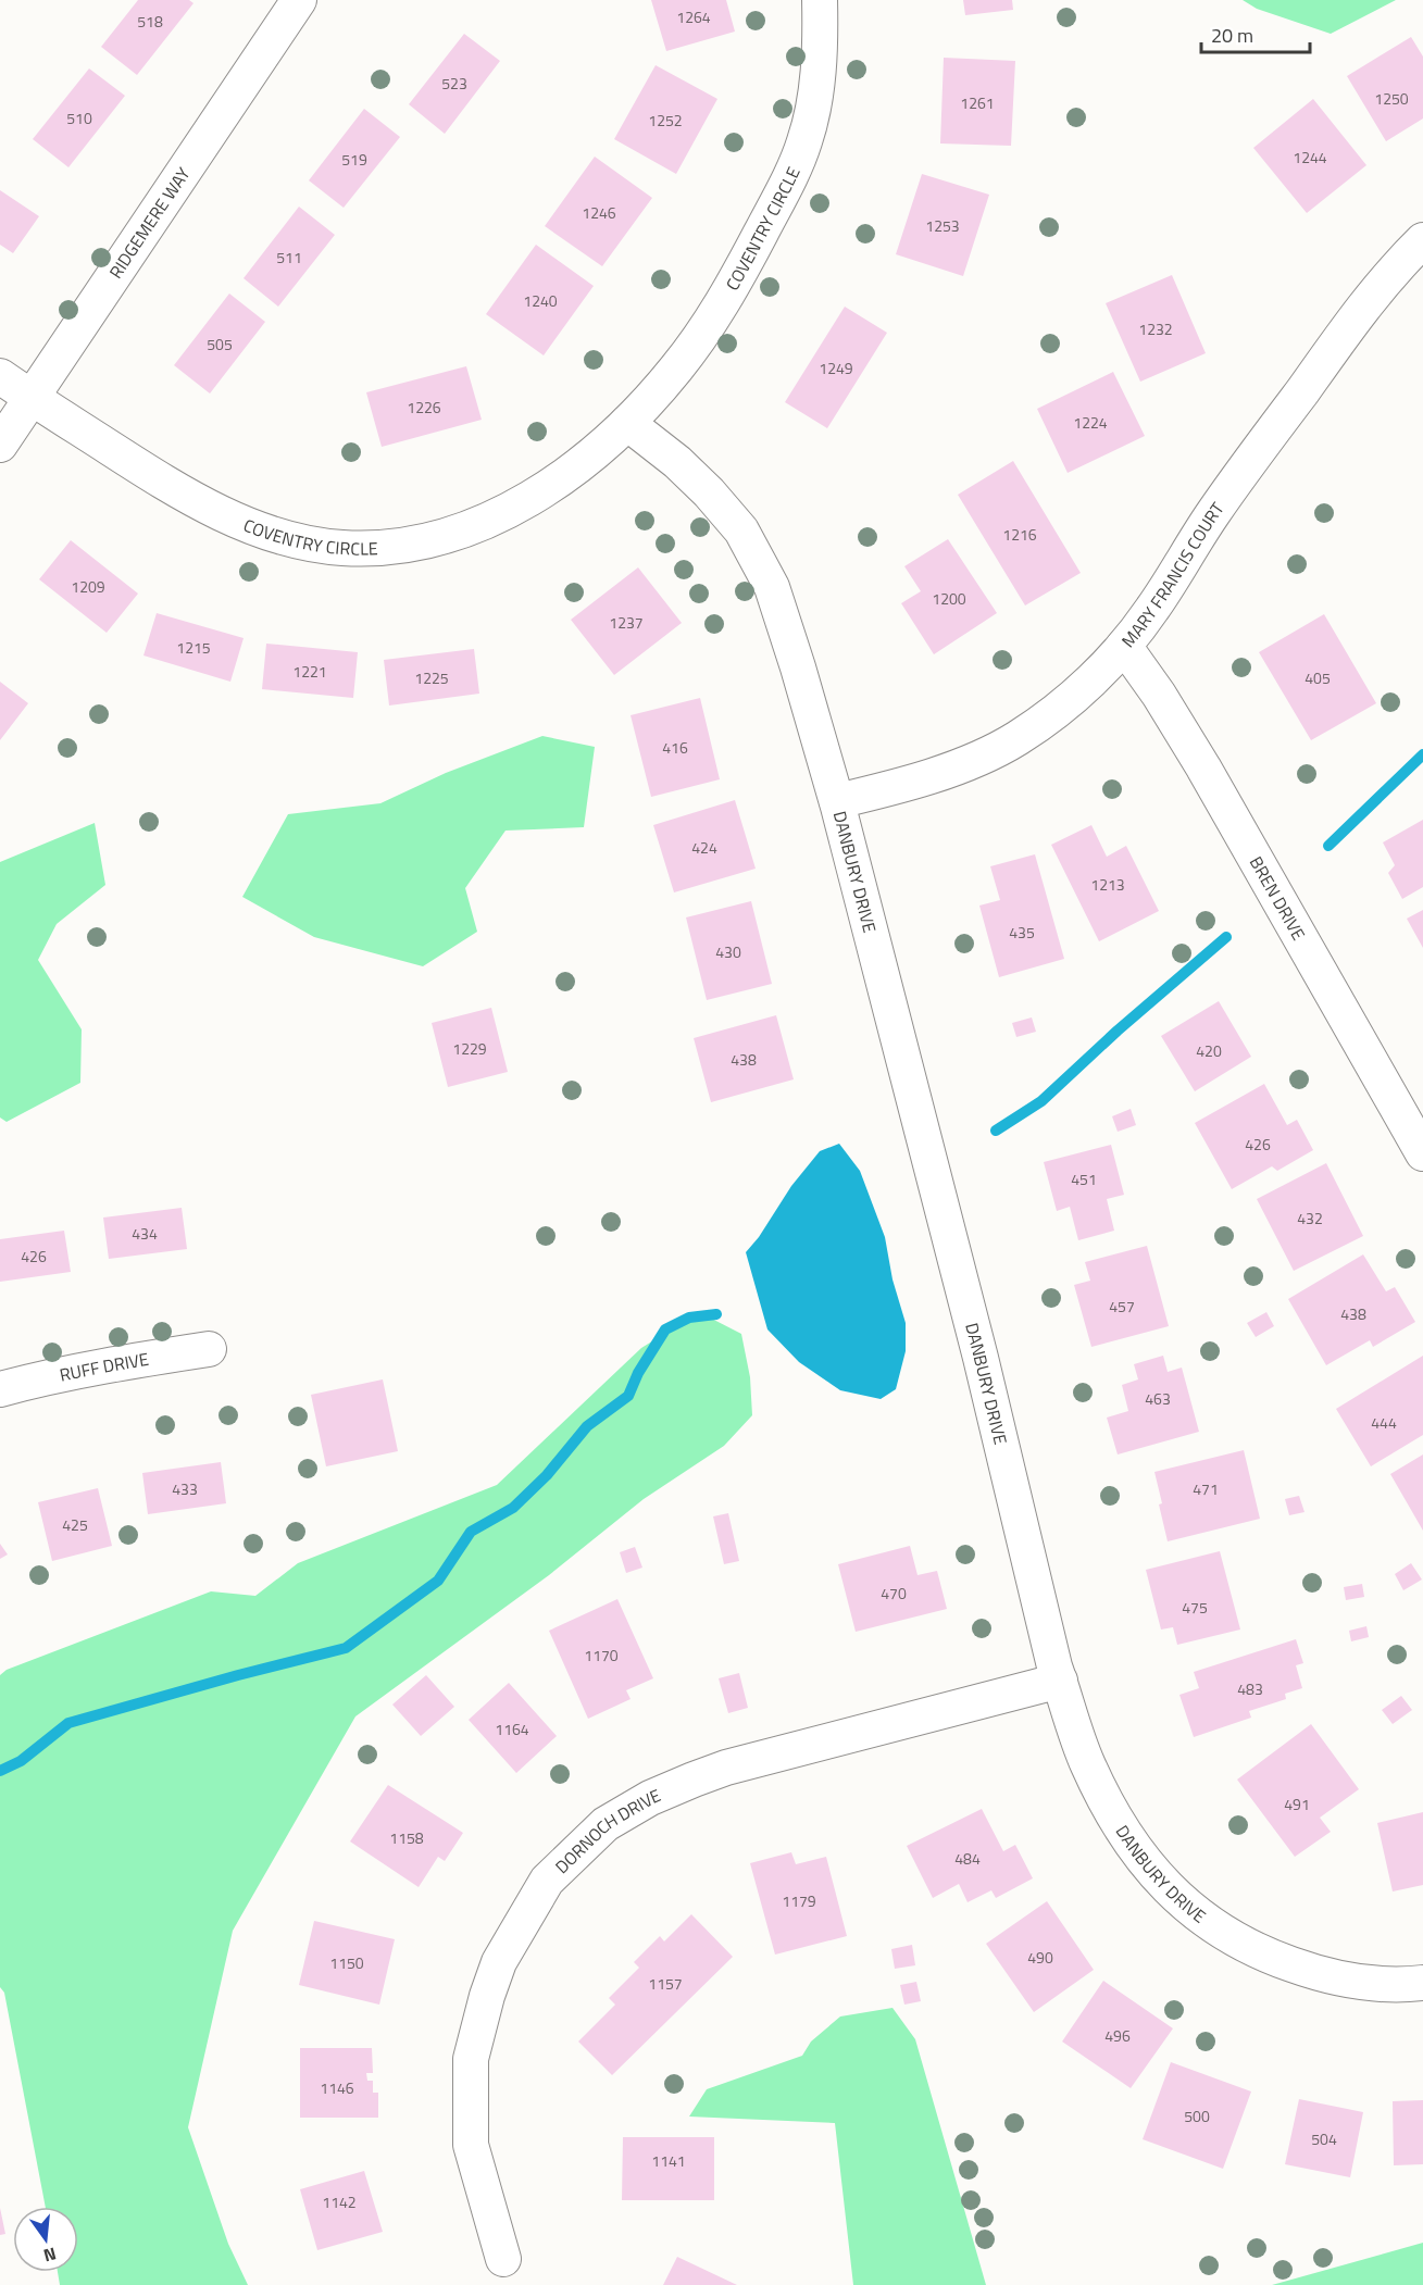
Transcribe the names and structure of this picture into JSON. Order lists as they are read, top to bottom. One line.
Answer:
{"streets":{"street":["RIDGEMERE WAY","COVENTRY CIRCLE","MARY FRANCIS COURT","DANBURY DRIVE","BREN DRIVE","RUFF DRIVE","DORNOCH DRIVE"]},"crossings":[["RIDGEMERE WAY","COVENTRY CIRCLE"],["COVENTRY CIRCLE","DANBURY DRIVE"],["MARY FRANCIS COURT","DANBURY DRIVE"],["MARY FRANCIS COURT","BREN DRIVE"],["DANBURY DRIVE","DORNOCH DRIVE"]],"house_numbers":["1264","518","523","1250","1261","510","1252","1244","519","1246","1253","511","1240","1232","505","1249","1226","1224","1216","1209","1200","1237","1215","1221","1225","405","416","424","1213","435","430","1229","420","438","426","451","432","434","426","457","438","463","444","433","471","425","470","475","1170","483","1164","491","1158","484","1179","490","1150","1157","496","1146","500","504","1141","1142"],"scale_bar":"20 m","north":"bottom"}
